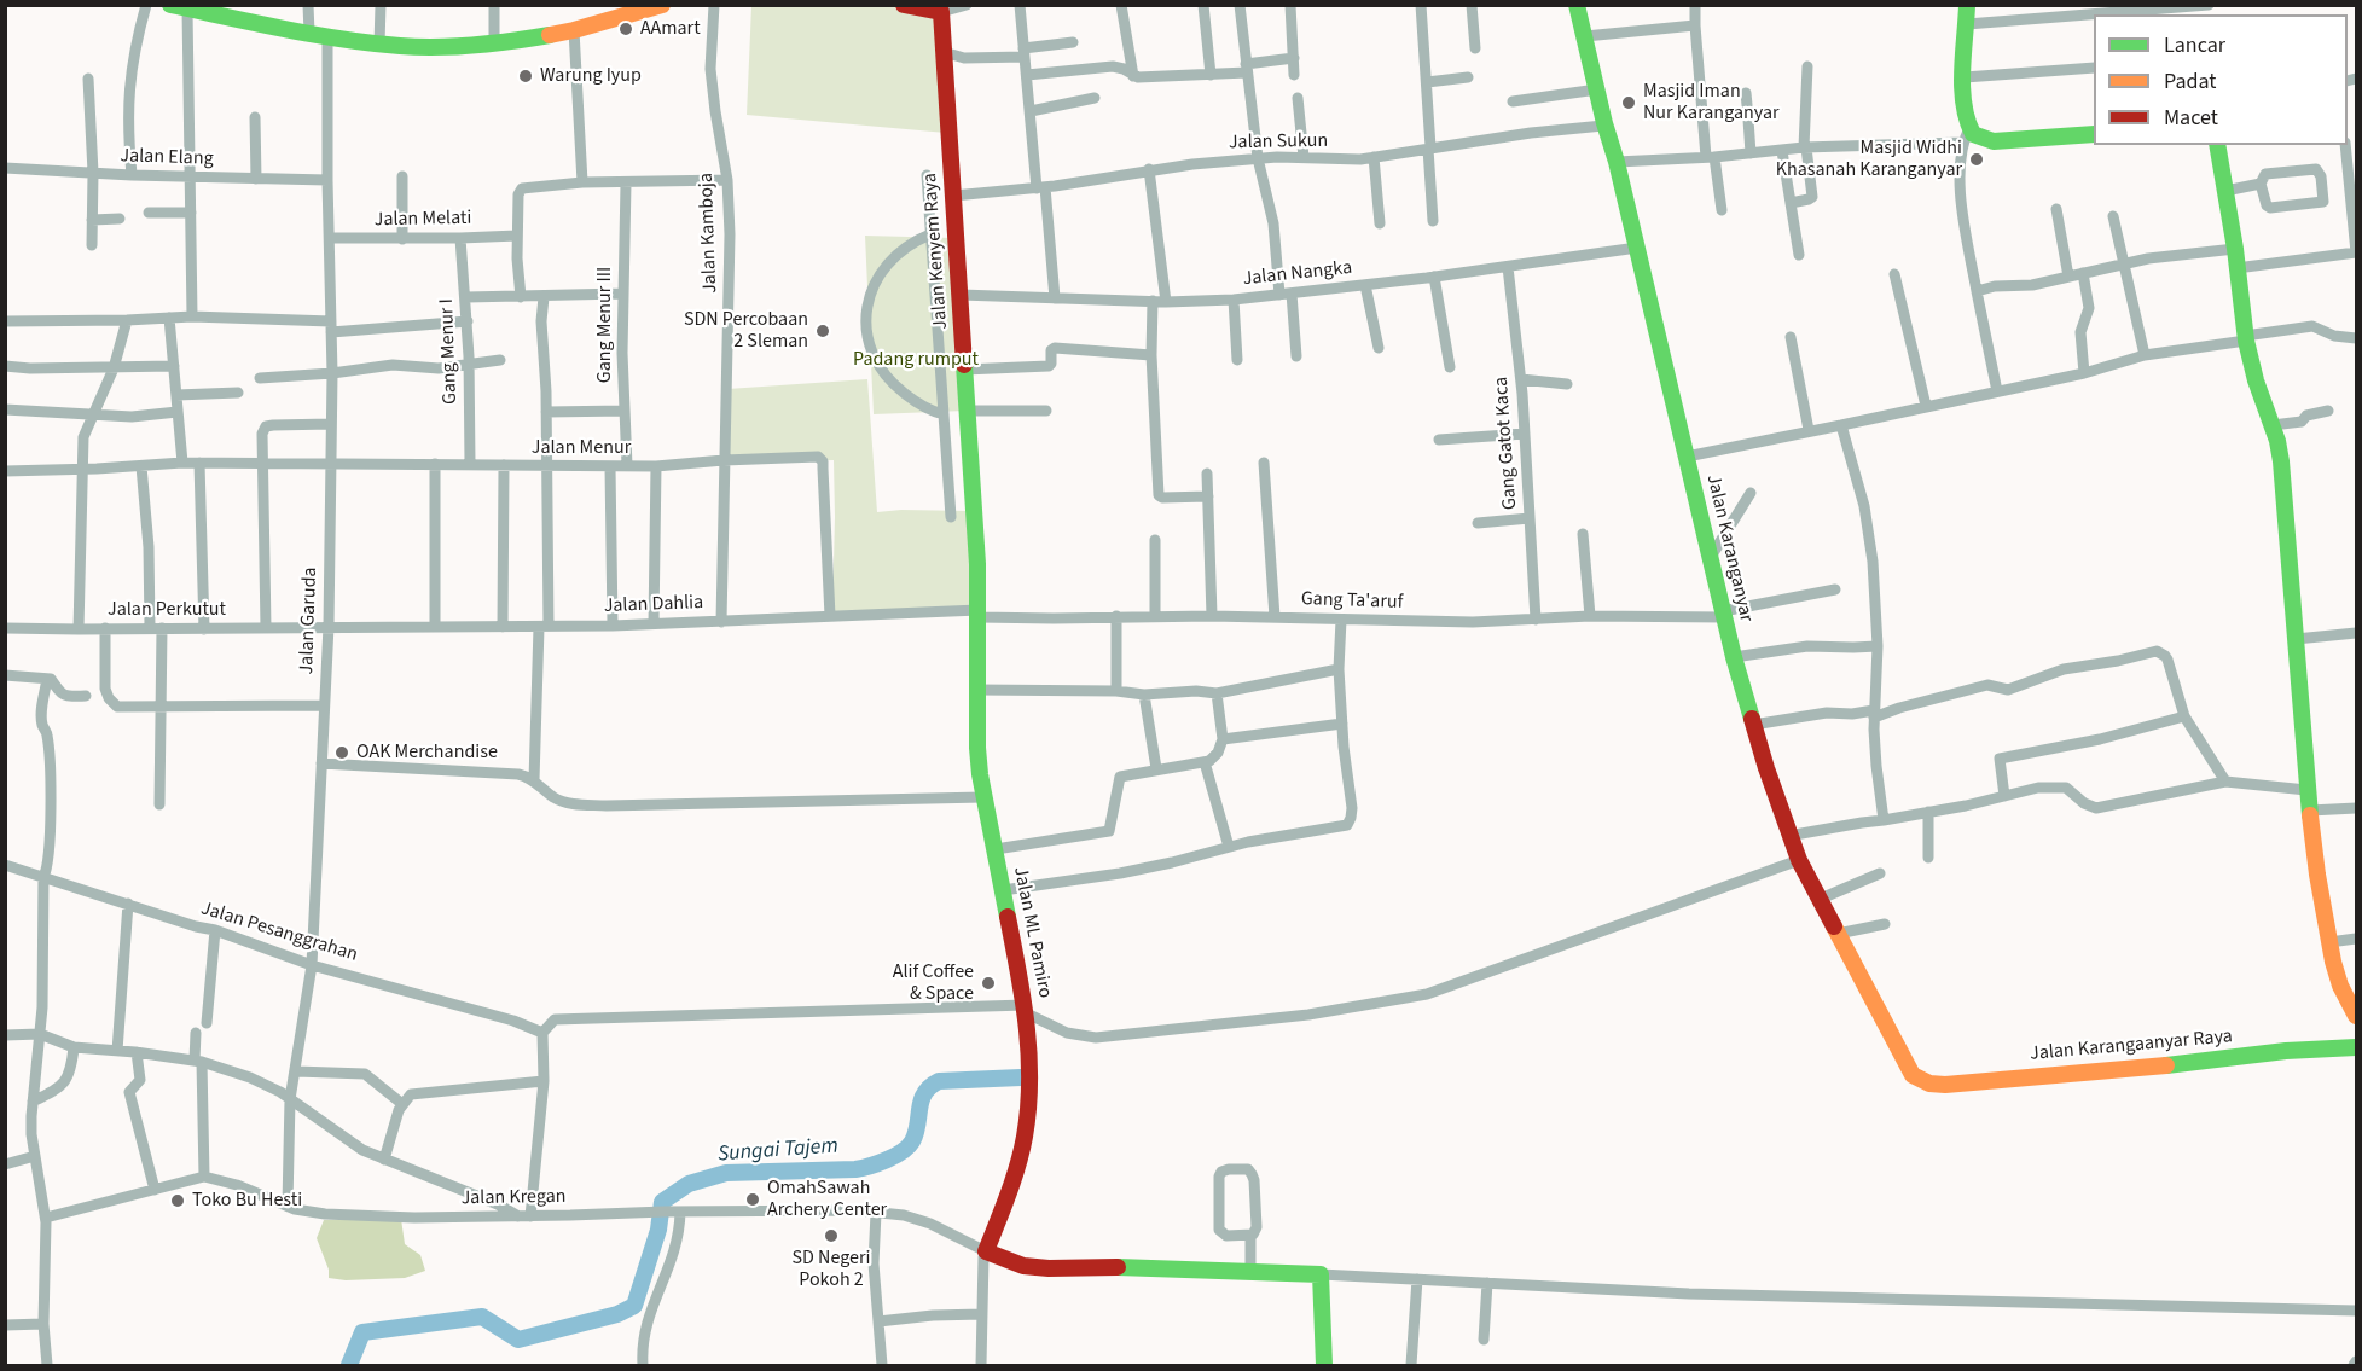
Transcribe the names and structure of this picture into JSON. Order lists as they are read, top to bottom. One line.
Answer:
{"streets":{"street":["Jalan Sukun","Jalan Elang","Jalan Melati","Jalan Kamboja","Jalan Kenyem Raya","Jalan Nangka","Gang Menur III","Gang Menur I","Gang Gatot Kaca","Jalan Menur","Jalan Karanganyar","Gang Ta'aruf","Jalan Dahlia","Jalan Perkutut","Jalan Garuda","Jalan Pesanggrahan","Jalan ML Pamiro","Jalan Karangaanyar Raya","Jalan Kregan"]},"crossings":[["Jalan Sukun","Jalan Kenyem Raya"],["Jalan Sukun","Jalan Karanganyar"],["Jalan Elang","Jalan Garuda"],["Jalan Melati","Gang Menur I"],["Jalan Melati","Jalan Garuda"],["Jalan Kamboja","Jalan Menur"],["Jalan Kamboja","Jalan Dahlia"],["Jalan Kenyem Raya","Jalan Nangka"],["Jalan Kenyem Raya","Gang Ta'aruf"],["Jalan Kenyem Raya","Jalan Dahlia"],["Jalan Kenyem Raya","Jalan ML Pamiro"],["Jalan Nangka","Gang Gatot Kaca"],["Jalan Nangka","Jalan Karanganyar"],["Gang Menur III","Jalan Menur"],["Gang Menur I","Jalan Menur"],["Gang Gatot Kaca","Gang Ta'aruf"],["Jalan Menur","Jalan Dahlia"],["Jalan Menur","Jalan Garuda"],["Jalan Karanganyar","Gang Ta'aruf"],["Jalan Karanganyar","Jalan Karangaanyar Raya"],["Gang Ta'aruf","Jalan Dahlia"],["Gang Ta'aruf","Jalan ML Pamiro"],["Jalan Dahlia","Jalan Perkutut"],["Jalan Dahlia","Jalan Garuda"],["Jalan Dahlia","Jalan ML Pamiro"],["Jalan Perkutut","Jalan Garuda"],["Jalan Garuda","Jalan Pesanggrahan"],["Jalan Garuda","Jalan Kregan"],["Jalan ML Pamiro","Jalan Kregan"]],"water":["Sungai Tajem"],"parks":["Padang rumput"],"places":["AAmart","Warung Iyup","Masjid Iman Nur Karanganyar","Masjid Widhi Khasanah Karanganyar","SDN Percobaan 2 Sleman","OAK Merchandise","Alif Coffee & Space","OmahSawah Archery Center","Toko Bu Hesti","SD Negeri Pokoh 2"],"legend":["Lancar","Padat","Macet"]}
